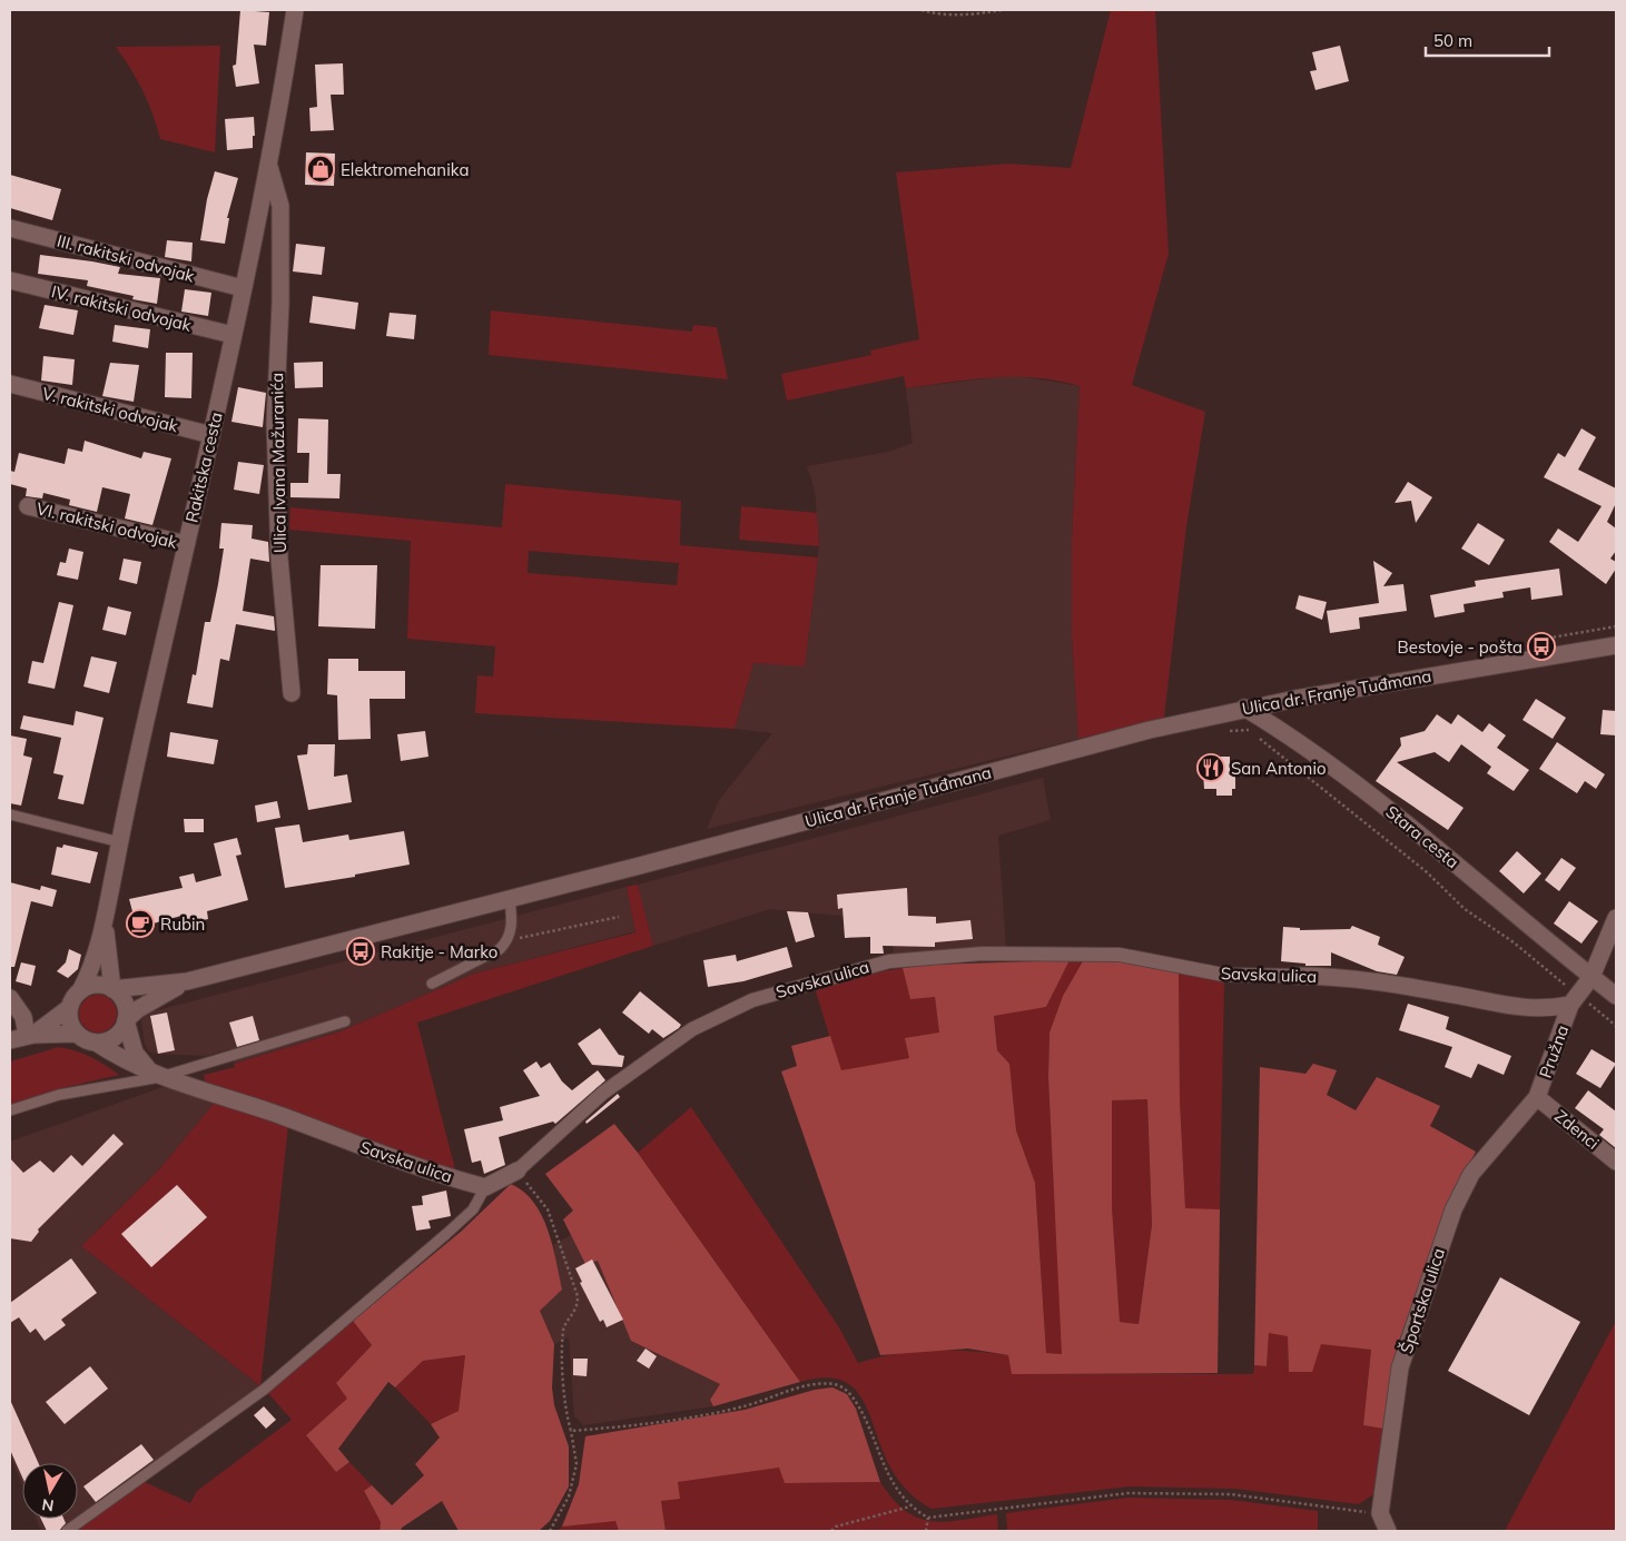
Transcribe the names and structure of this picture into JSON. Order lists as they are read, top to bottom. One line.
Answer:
{"streets":{"main road":["III. rakitski odvojak","IV. rakitski odvojak","V. rakitski odvojak","Ulica Ivana Mažuranića","Rakitska cesta","VI. rakitski odvojak","Ulica dr. Franje Tuđmana","Stara cesta","Savska ulica","Pružna","Zdenci","Športska ulica"]},"crossings":[["III. rakitski odvojak","Rakitska cesta"],["IV. rakitski odvojak","Rakitska cesta"],["V. rakitski odvojak","Rakitska cesta"],["Ulica Ivana Mažuranića","Rakitska cesta"],["Rakitska cesta","VI. rakitski odvojak"],["Rakitska cesta","Ulica dr. Franje Tuđmana"],["Rakitska cesta","Savska ulica"],["Ulica dr. Franje Tuđmana","Stara cesta"],["Ulica dr. Franje Tuđmana","Savska ulica"],["Stara cesta","Pružna"],["Savska ulica","Pružna"],["Pružna","Zdenci"],["Pružna","Športska ulica"],["Zdenci","Športska ulica"]],"places":{"shop":["Elektromehanika"],"bus stop":["Bestovje - pošta","Rakitje - Marko"],"restaurant":["San Antonio"],"cafe":["Rubin"]},"scale_bar":"50 m","north":"bottom"}
